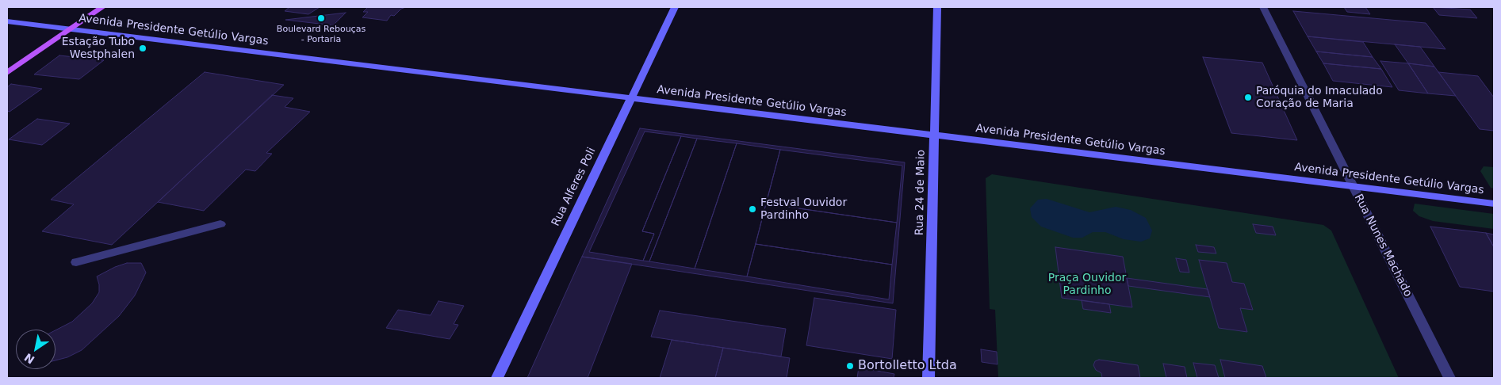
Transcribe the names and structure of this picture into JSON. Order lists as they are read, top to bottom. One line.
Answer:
{"streets":{"main road":["Avenida Presidente Getúlio Vargas","Rua Alferes Poli","Rua 24 de Maio"],"street":["Rua Nunes Machado"]},"crossings":[["Avenida Presidente Getúlio Vargas","Rua Alferes Poli"],["Avenida Presidente Getúlio Vargas","Rua 24 de Maio"],["Avenida Presidente Getúlio Vargas","Rua Nunes Machado"]],"parks":["Praça Ouvidor Pardinho"],"places":["Boulevard Rebouças - Portaria","Estação Tubo Westphalen","Paróquia do Imaculado Coração de Maria","Festval Ouvidor Pardinho","Bortolletto Ltda"],"north":"bottom left"}
